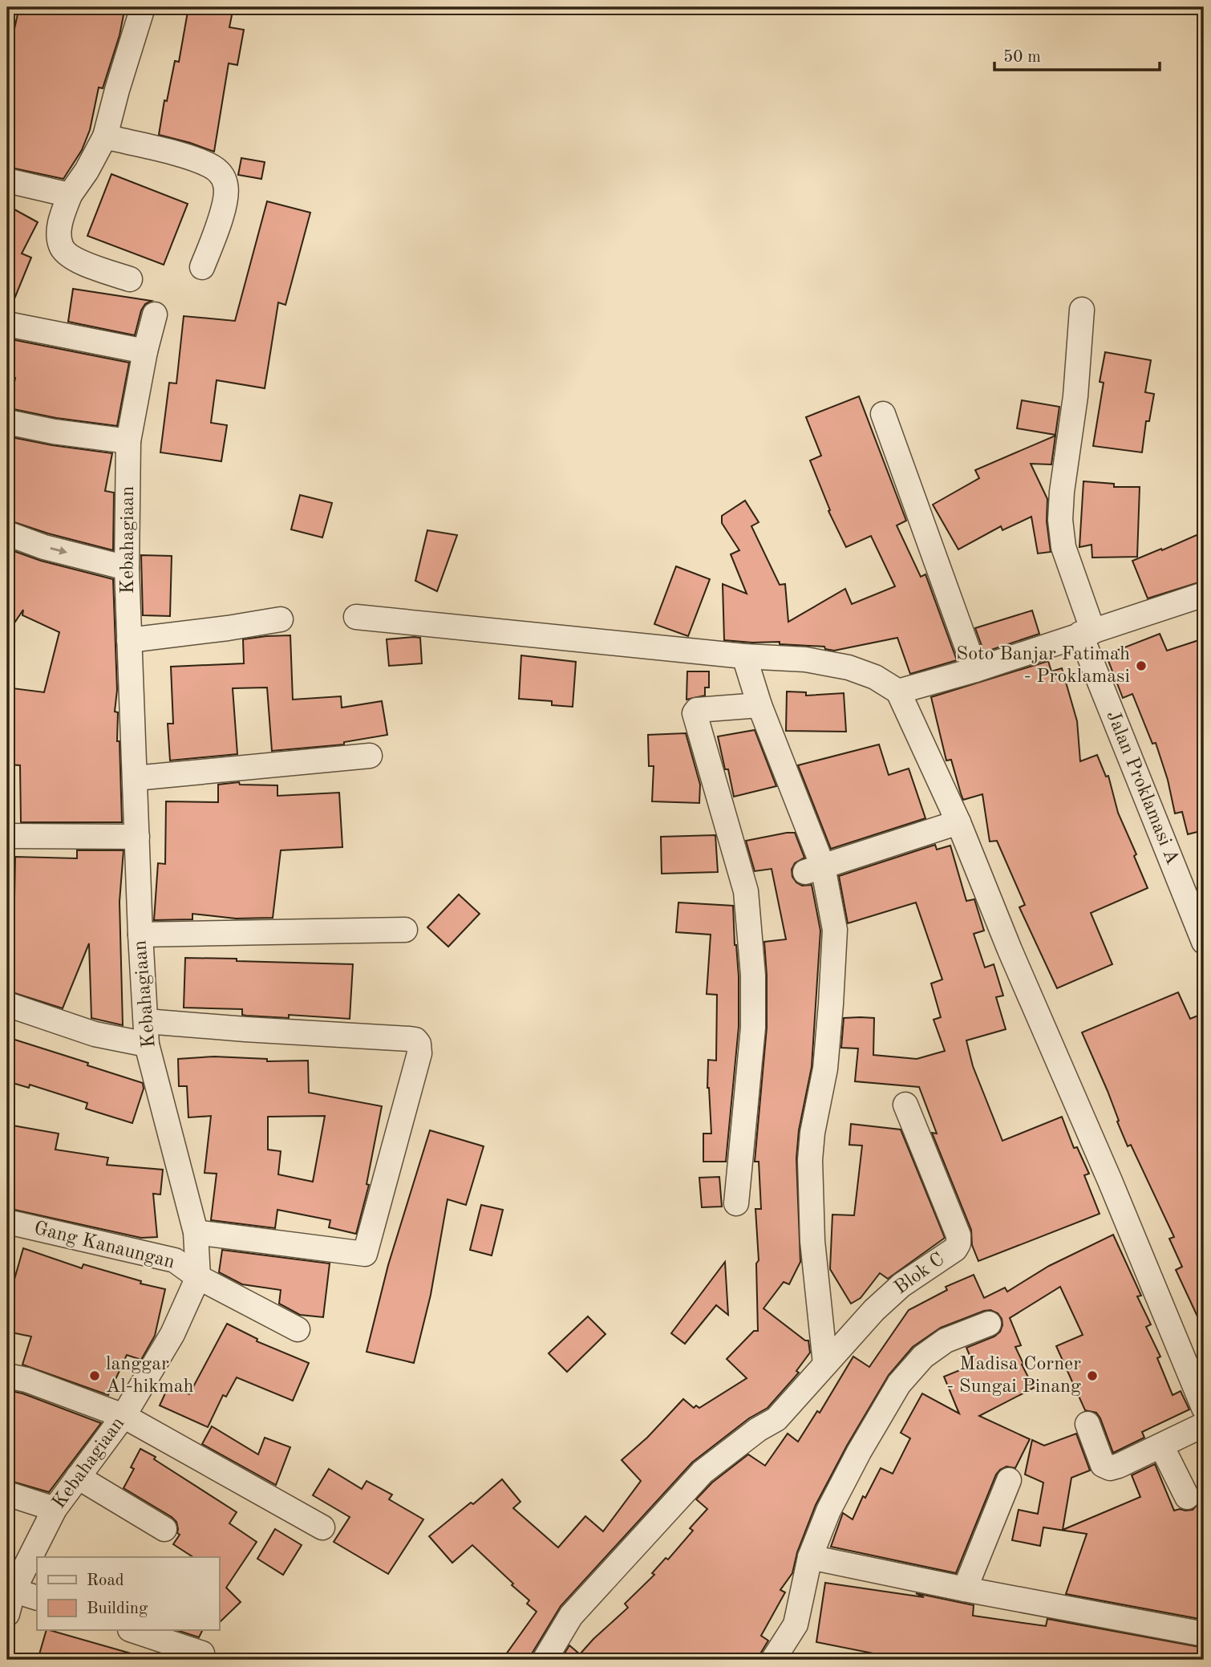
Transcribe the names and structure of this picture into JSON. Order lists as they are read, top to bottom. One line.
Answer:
{"streets":{"street":["Kebahagiaan","Jalan Proklamasi A","Gang Kanaungan","Blok C"]},"crossings":[["Kebahagiaan","Gang Kanaungan"]],"places":["Soto Banjar Fatimah - Proklamasi","langgar Al-hikmah","Madisa Corner - Sungai Pinang"],"legend":["Road","Building"],"scale_bar":"50 m"}
